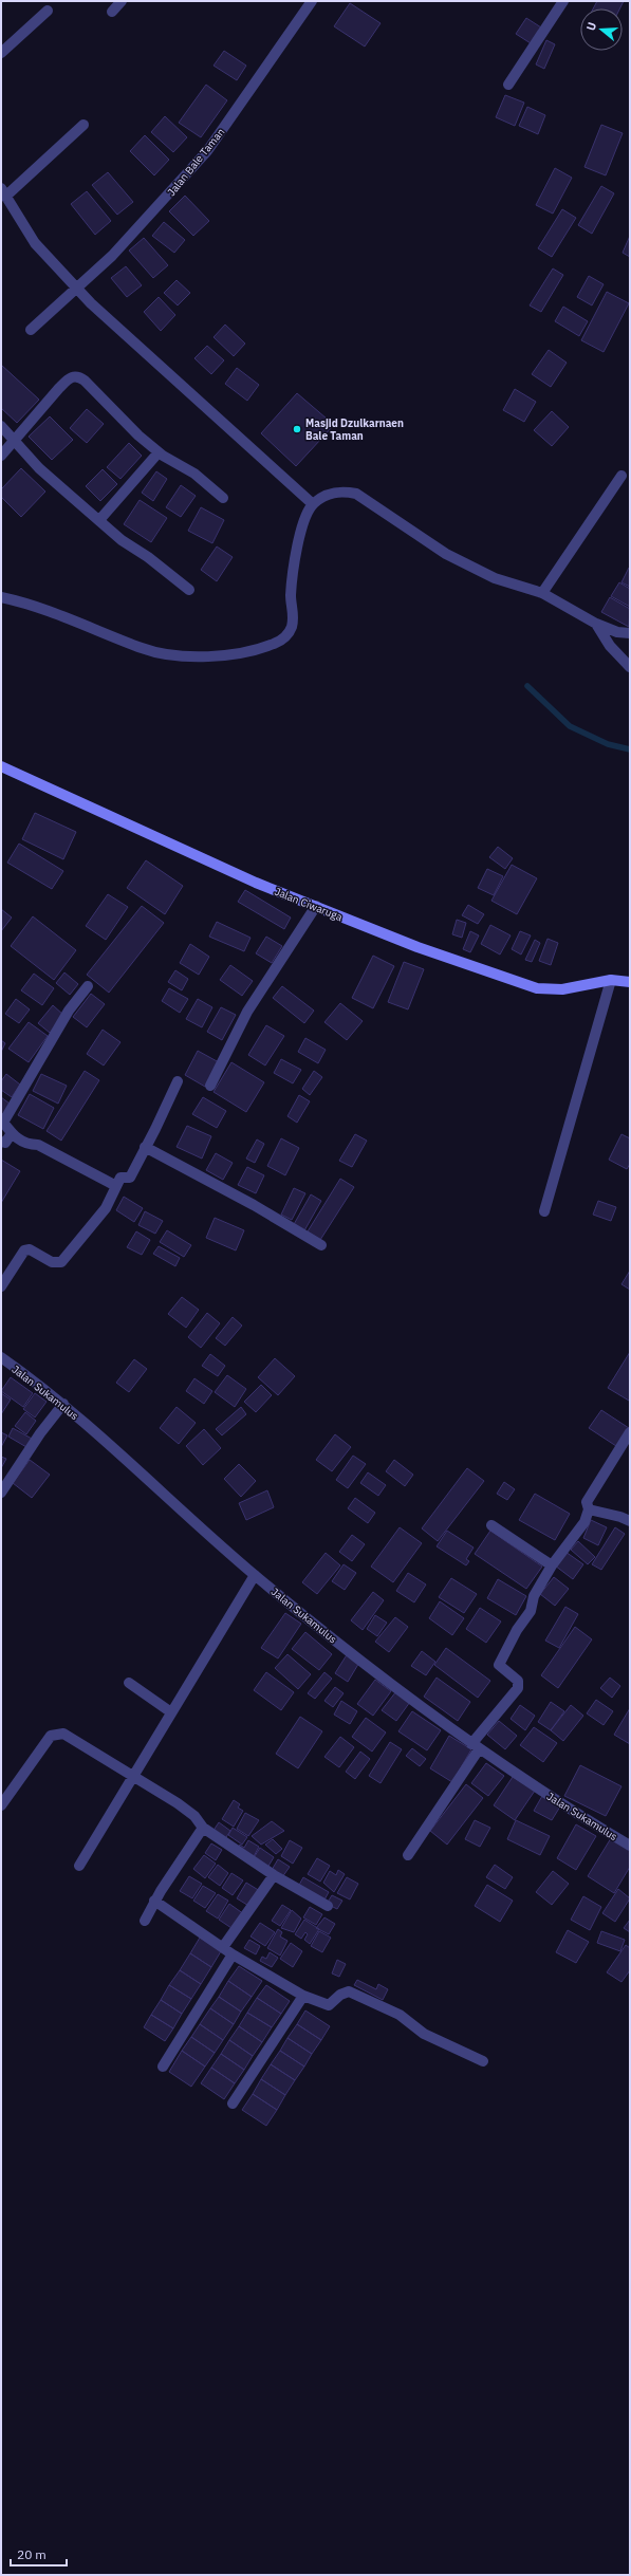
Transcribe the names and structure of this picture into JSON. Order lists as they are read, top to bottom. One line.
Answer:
{"streets":{"street":["Jalan Bale Taman","Jalan Ciwaruga","Jalan Sukamulus"]},"places":["Masjid Dzulkarnaen Bale Taman"],"scale_bar":"20 m","north":"left"}
